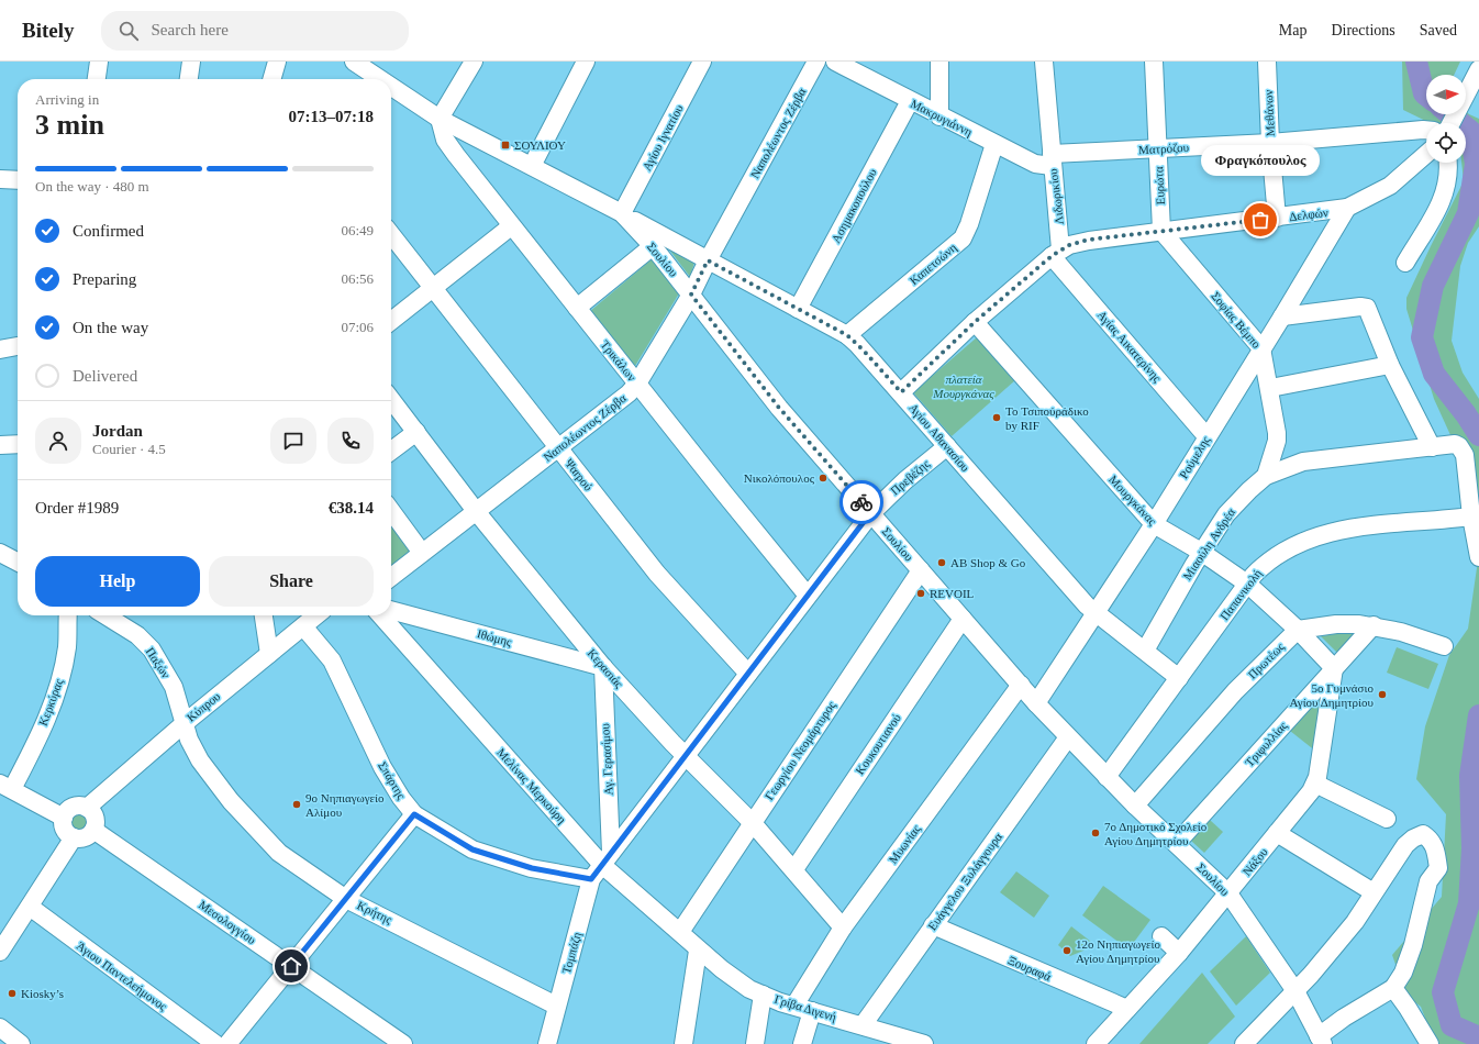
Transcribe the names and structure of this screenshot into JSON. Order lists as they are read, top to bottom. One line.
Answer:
{"streets":{"street":["Μεθάνων","Μακρυγιάννη","Ναπολέωντος Ζέρβα","Αγίου Ιγνατίου","Ματρόζου","Ευρώτα","Λιδωρικίου","Ασημακοπούλου","Δελφών","Σουλίου","Καπετσώνη","Σοφίας Βέμπο","Αγίας Αικατερίνης","Τρικάλων","Αγίου Αθανασίου","Ρούμελης","Ψαrρού","Πρεβέζης","Μουργκάνας","Μιαούλη Ανδρέα","Παπανικολή","Ιθώμης","Πρωτέως","Παξών","Κερασιάς","Κερκύρας","Κύπρου","Κουκουτιανού","Τριφυλλίας","Γεωργίου Νεομάρτυρος","Αγ. Γερασίμου","Σπάρτης","Μελίνας Μερκούρη","Μυωνίας","Νάξου","Ευάγγελου Ξυλάγγουρα","Κρήτης","Μεσολογγίου","Τομπάζη","Ξουραφά","Άγιου Παντελεήμονος","Γρίβα Διγενή"]},"crossings":[["Μεθάνων","Ματρόζου"],["Μεθάνων","Δελφών"],["Μακρυγιάννη","Ματρόζου"],["Μακρυγιάννη","Λιδωρικίου"],["Μακρυγιάννη","Ασημακοπούλου"],["Μακρυγιάννη","Καπετσώνη"],["Ναπολέωντος Ζέρβα","Σουλίου"],["Ναπολέωντος Ζέρβα","Τρικάλων"],["Ναπολέωντος Ζέρβα","Αγίου Αθανασίου"],["Ναπολέωντος Ζέρβα","Ψαrρού"],["Ναπολέωντος Ζέρβα","Κερασιάς"],["Αγίου Ιγνατίου","Σουλίου"],["Αγίου Ιγνατίου","Αγίου Αθανασίου"],["Ματρόζου","Ευρώτα"],["Ματρόζου","Λιδωρικίου"],["Ευρώτα","Δελφών"],["Ευρώτα","Σοφίας Βέμπο"],["Λιδωρικίου","Δελφών"],["Λιδωρικίου","Αγίας Αικατερίνης"],["Ασημακοπούλου","Αγίου Αθανασίου"],["Δελφών","Σοφίας Βέμπο"],["Δελφών","Αγίας Αικατερίνης"],["Δελφών","Ρούμελης"],["Σουλίου","Τρικάλων"],["Σουλίου","Αγίου Αθανασίου"],["Σουλίου","Ρούμελης"],["Σουλίου","Πρεβέζης"],["Σουλίου","Παπανικολή"],["Σουλίου","Πρωτέως"],["Σουλίου","Κουκουτιανού"],["Σουλίου","Τριφυλλίας"],["Σουλίου","Γεωργίου Νεομάρτυρος"],["Σουλίου","Μυωνίας"],["Σουλίου","Νάξου"],["Σουλίου","Ευάγγελου Ξυλάγγουρα"],["Καπετσώνη","Αγίου Αθανασίου"],["Σοφίας Βέμπο","Ρούμελης"],["Σοφίας Βέμπο","Μιαούλη Ανδρέα"],["Αγίας Αικατερίνης","Ρούμελης"],["Τρικάλων","Πρεβέζης"],["Αγίου Αθανασίου","Ρούμελης"],["Αγίου Αθανασίου","Πρεβέζης"],["Αγίου Αθανασίου","Μιαούλη Ανδρέα"],["Αγίου Αθανασίου","Παπανικολή"],["Ρούμελης","Μουργκάνας"],["Ψαrρού","Πρεβέζης"],["Πρεβέζης","Κερασιάς"],["Πρεβέζης","Αγ. Γερασίμου"],["Πρεβέζης","Σπάρτης"],["Πρεβέζης","Μελίνας Μερκούρη"],["Πρεβέζης","Τομπάζη"],["Μουργκάνας","Μιαούλη Ανδρέα"],["Μουργκάνας","Παπανικολή"],["Μουργκάνας","Πρωτέως"],["Μουργκάνας","Τριφυλλίας"],["Μουργκάνας","Νάξου"],["Μιαούλη Ανδρέα","Παπανικολή"],["Ιθώμης","Κερασιάς"],["Ιθώμης","Αγ. Γερασίμου"],["Παξών","Κύπρου"],["Παξών","Κρήτης"],["Κερασιάς","Κουκουτιανού"],["Κερασιάς","Γεωργίου Νεομάρτυρος"],["Κερασιάς","Αγ. Γερασίμου"],["Κερασιάς","Μυωνίας"],["Κύπρου","Σπάρτης"],["Κύπρου","Μεσολογγίου"],["Τριφυλλίας","Νάξου"],["Γεωργίου Νεομάρτυρος","Μελίνας Μερκούρη"],["Αγ. Γερασίμου","Σπάρτης"],["Αγ. Γερασίμου","Μελίνας Μερκούρη"],["Αγ. Γερασίμου","Τομπάζη"],["Σπάρτης","Μελίνας Μερκούρη"],["Σπάρτης","Τομπάζη"],["Μελίνας Μερκούρη","Τομπάζη"],["Μελίνας Μερκούρη","Γρίβα Διγενή"],["Μυωνίας","Γρίβα Διγενή"],["Νάξου","Ξουραφά"],["Ευάγγελου Ξυλάγγουρα","Ξουραφά"],["Ευάγγελου Ξυλάγγουρα","Γρίβα Διγενή"],["Κρήτης","Τομπάζη"]],"parks":["πλατεία Μουργκάνας"],"places":{"transit":["ΣΟΥΛΙΟΥ"],"other":["Φραγκόπουλος","To Τσιπούράδικο by RIF","Νικολόπουλος","AB Shop & Go","REVOIL","5ο Γυμνάσιο Αγίου Δημητρίου","9ο Νηπιαγωγείο Αλίμου","7ο Δημοτικό Σχολείο Αγίου Δημητρίου","12ο Νηπιαγωγείο Αγίου Δημητρίου","Kiosky’s"]},"north":"right","page":{"header":"Bitely","search":"Search here","nav":["Map","Directions","Saved"],"heading":["3 min","Arriving in","07:13–07:18"],"panel":["Jordan","Courier · 4.5","Order #1989","€38.14"],"bubble":"Φραγκόπουλος","bar":"On the way · 480 m","list":[["Confirmed","06:49"],["Preparing","06:56"],["On the way","07:06"],"Delivered"],"buttons":["Help","Share"]}}
